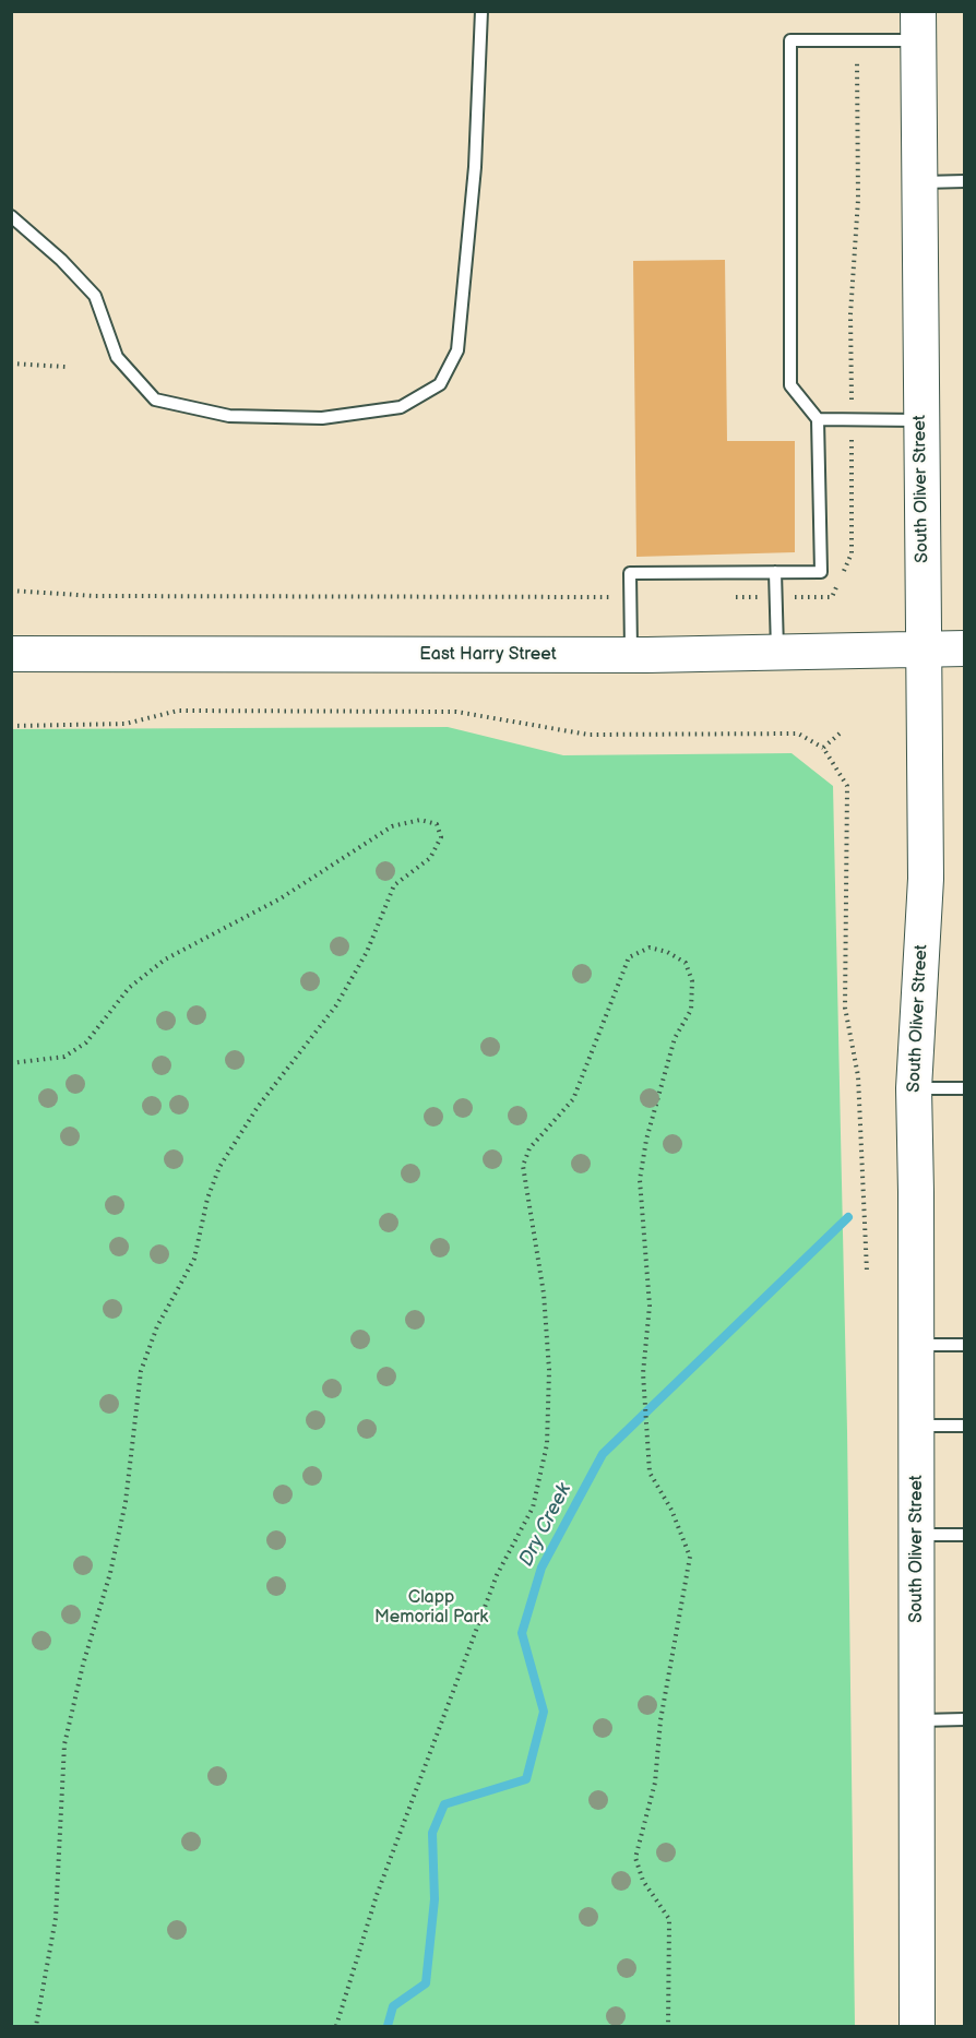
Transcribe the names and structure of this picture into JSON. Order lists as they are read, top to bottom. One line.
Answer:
{"streets":{"main road":["South Oliver Street","East Harry Street"]},"crossings":[["South Oliver Street","East Harry Street"]],"water":["Dry Creek"],"parks":["Clapp Memorial Park"]}
